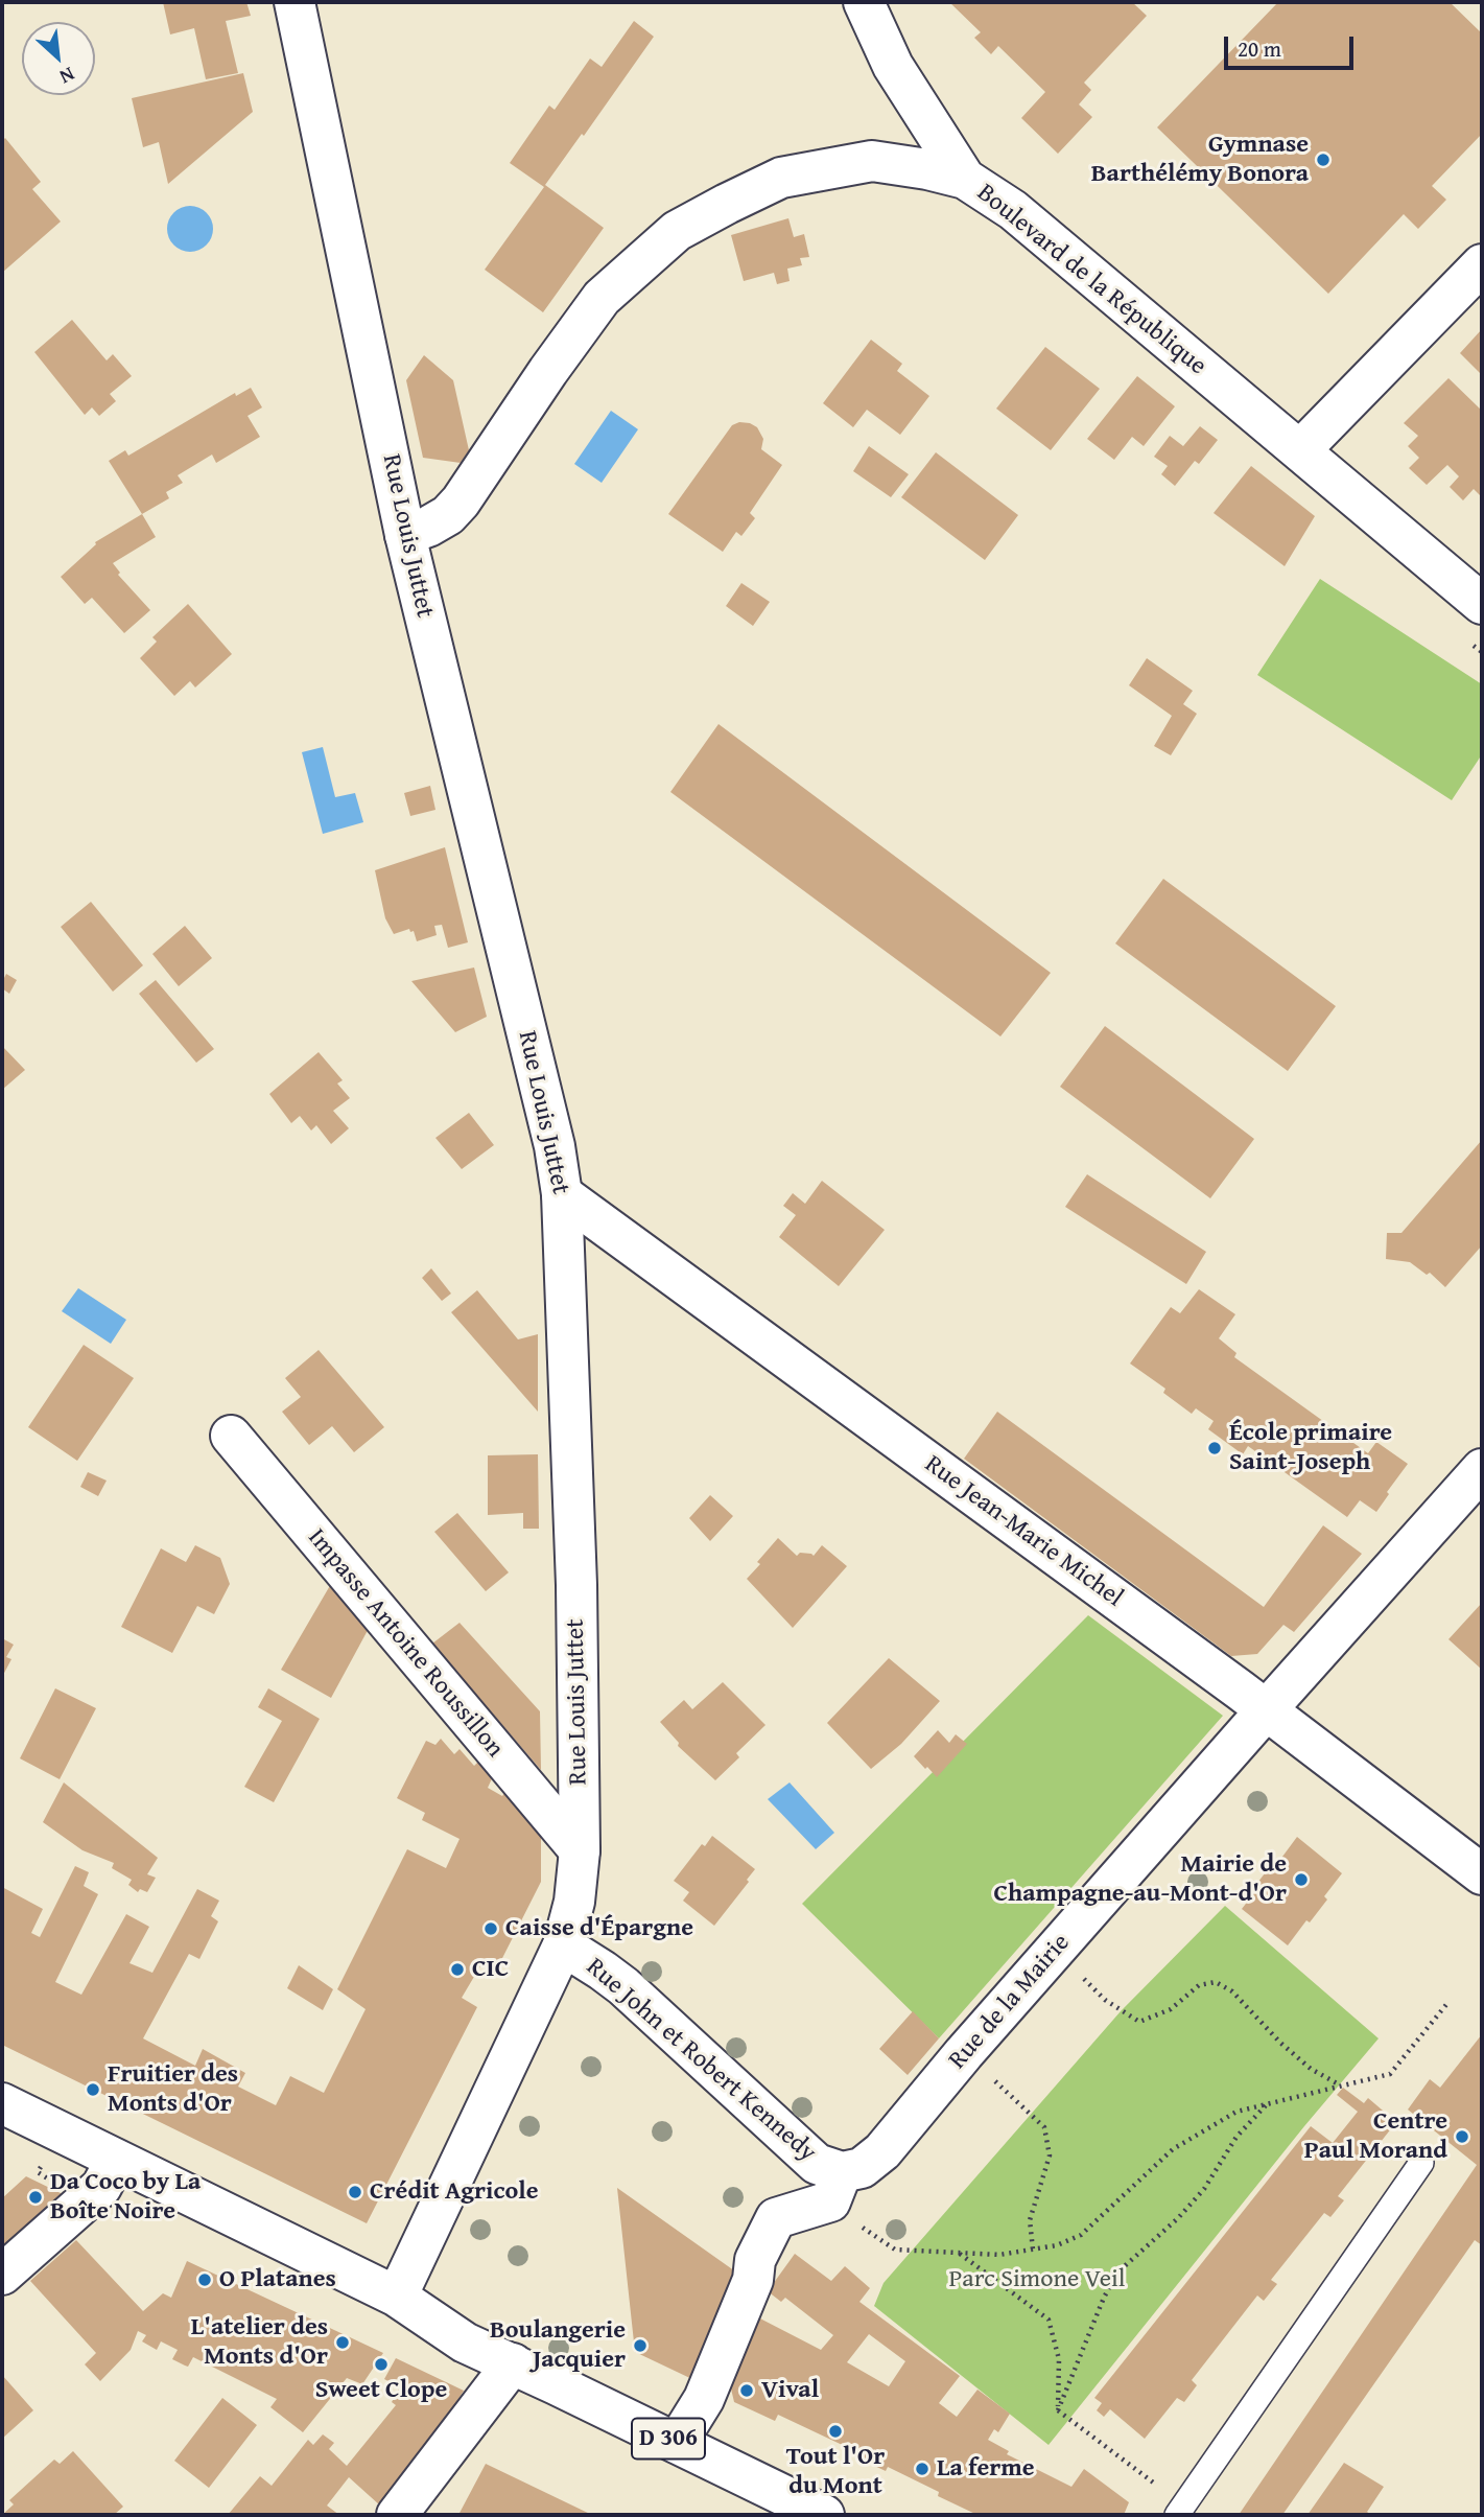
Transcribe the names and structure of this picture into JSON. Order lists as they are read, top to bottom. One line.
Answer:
{"streets":{"street":["Boulevard de la République","Rue Louis Juttet","Rue Jean-Marie Michel","Impasse Antoine Roussillon","Rue de la Mairie","Rue John et Robert Kennedy","D 306"]},"crossings":[["Boulevard de la République","Rue Louis Juttet"],["Rue Louis Juttet","Rue Jean-Marie Michel"],["Rue Louis Juttet","Impasse Antoine Roussillon"],["Rue Louis Juttet","Rue John et Robert Kennedy"],["Rue Louis Juttet","D 306"],["Rue Jean-Marie Michel","Rue de la Mairie"],["Rue de la Mairie","Rue John et Robert Kennedy"],["Rue de la Mairie","D 306"]],"parks":["Parc Simone Veil"],"places":["Gymnase Barthélémy Bonora","École primaire Saint-Joseph","Mairie de Champagne-au-Mont-d'Or","Caisse d'Épargne","CIC","Fruitier des Monts d'Or","Centre Paul Morand","Crédit Agricole","Da Coco by La Boîte Noire","O Platanes","L'atelier des Monts d'Or","Boulangerie Jacquier","Sweet Clope","Vival","Tout l'Or du Mont","La ferme"],"scale_bar":"20 m","north":"bottom right"}
